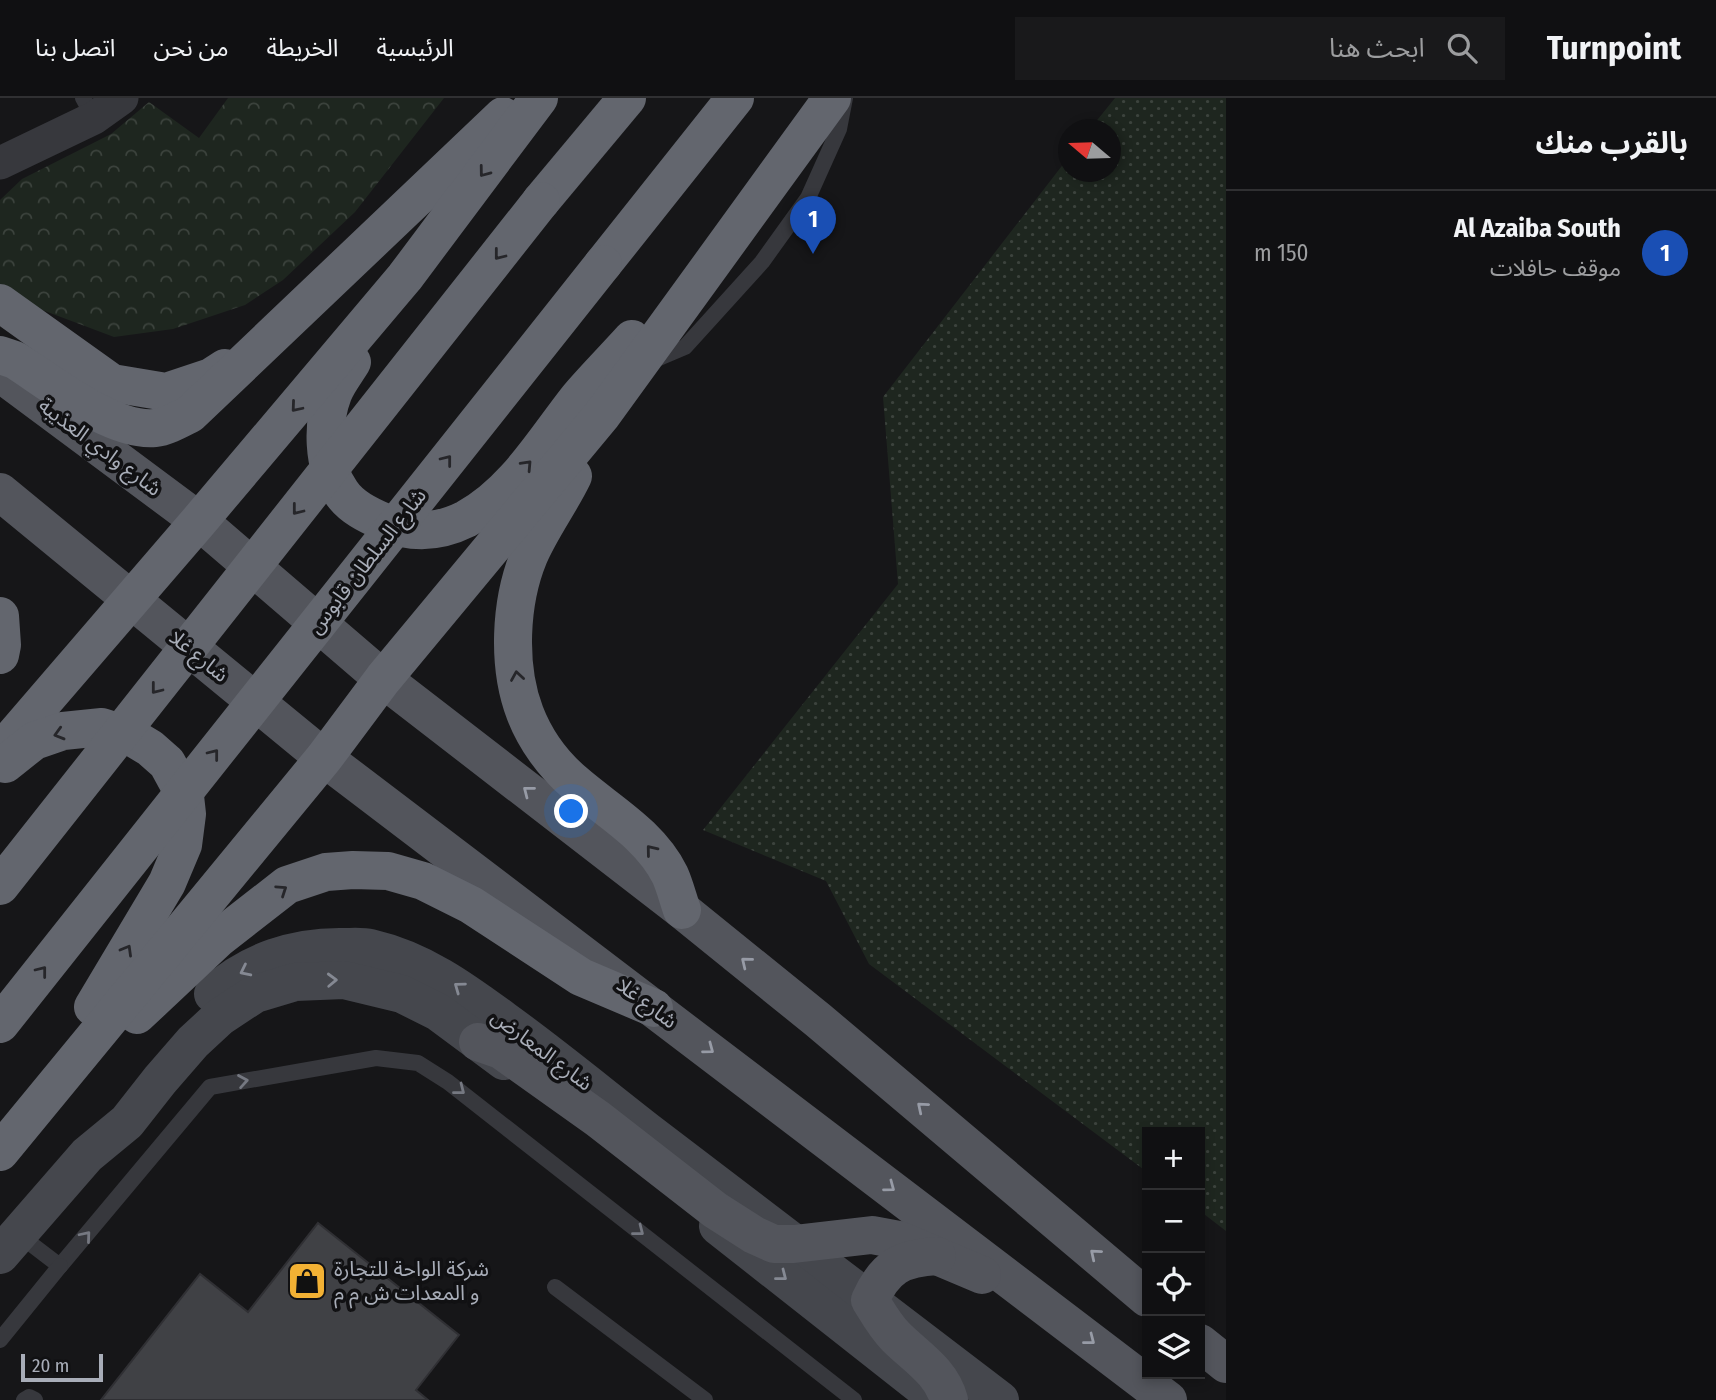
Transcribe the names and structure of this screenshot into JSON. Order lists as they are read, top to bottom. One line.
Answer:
{"streets":{"highway":["شارع السلطان قابوس"],"main road":["شارع وادي العذيبة","شارع غلا","شارع المعارض"]},"places":{"shop":["شركة الواحة للتجارة و المعدات ش م م"]},"scale_bar":"20 m","north":"left","page":{"header":"Turnpoint","search":"ابحث هنا","nav":["الرئيسية","الخريطة","من نحن","اتصل بنا"],"heading":"بالقرب منك","list":[{"mark":"1","name":"Al Azaiba South","note":"موقف حافلات","value":"150 m"}],"pins":"1","map_buttons":["+","−"],"scale":"20 m"}}
